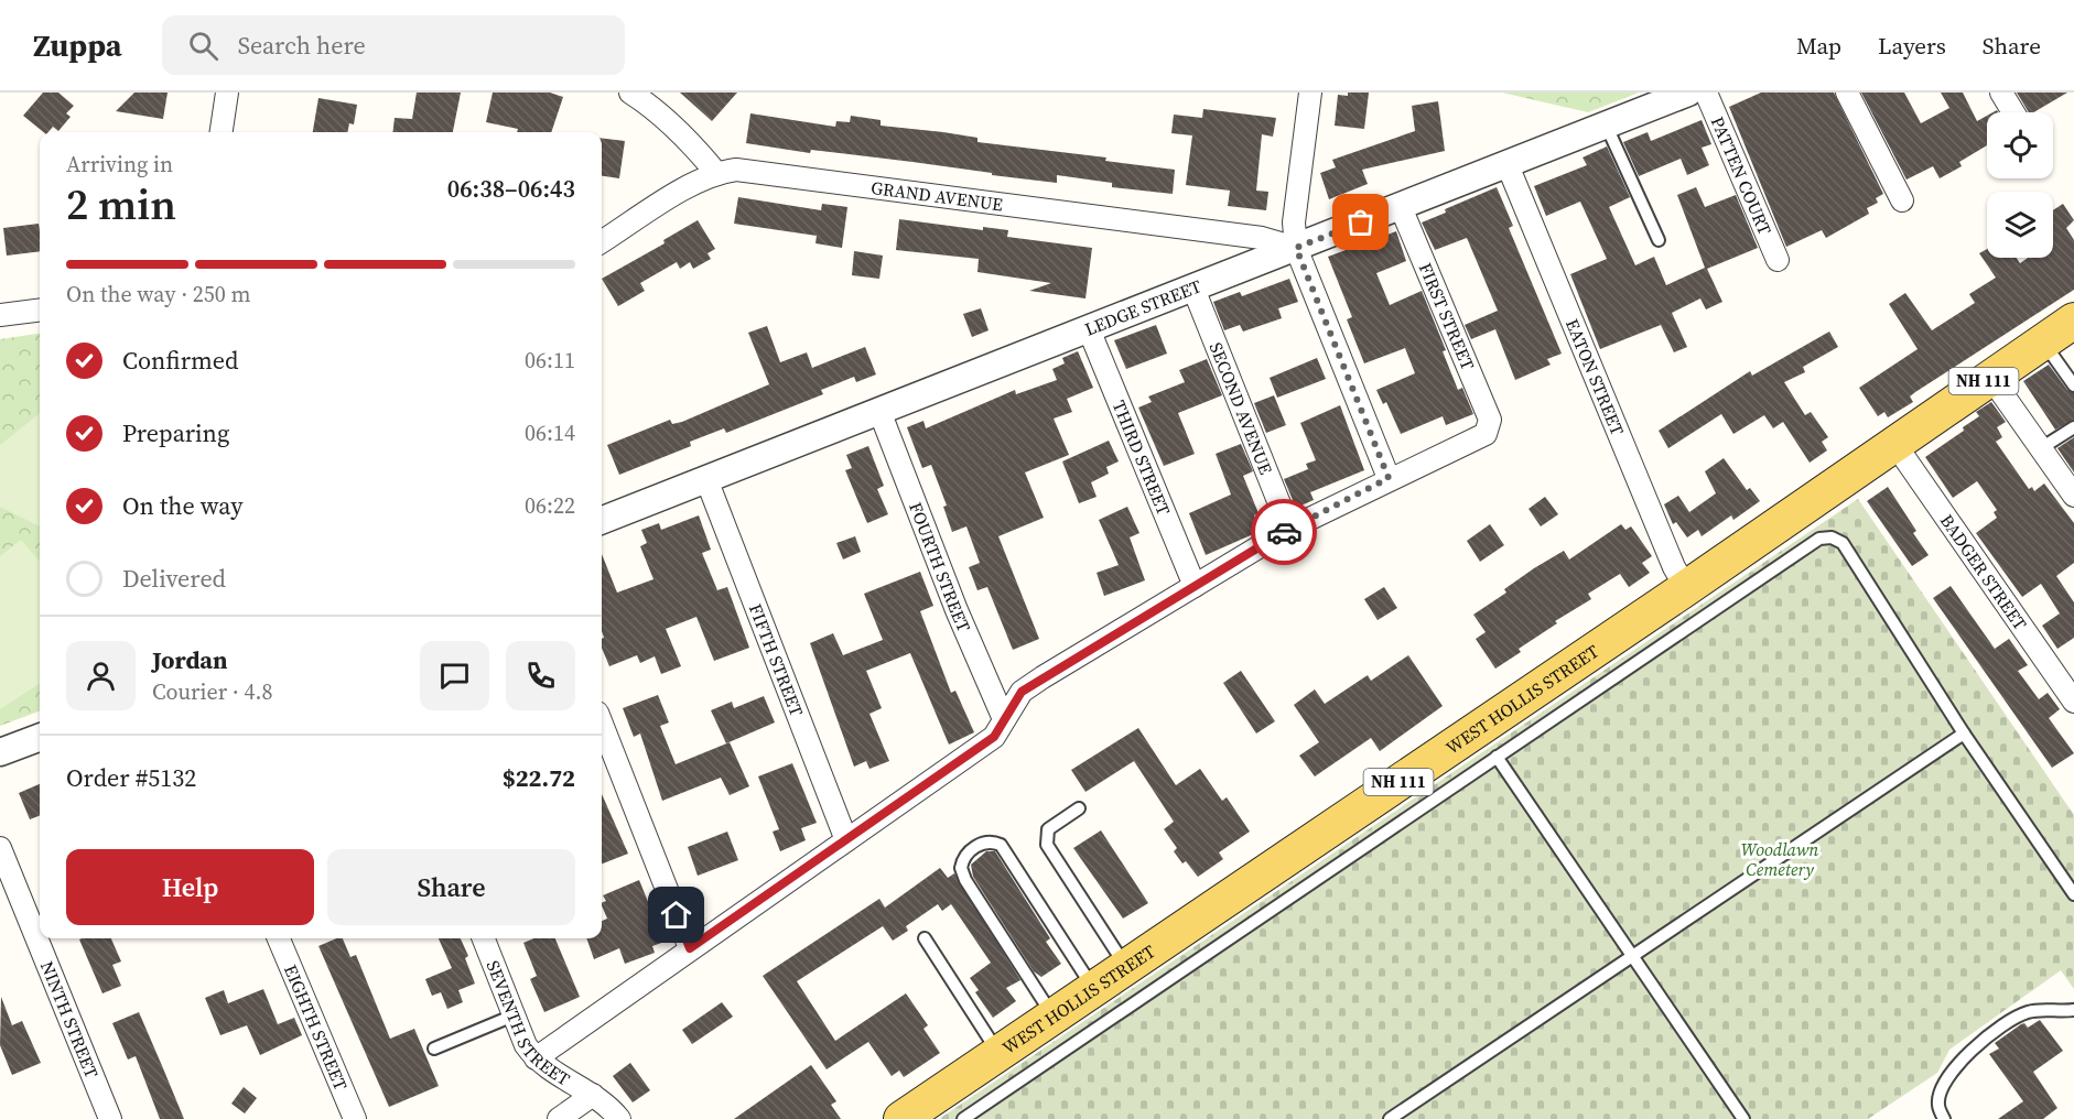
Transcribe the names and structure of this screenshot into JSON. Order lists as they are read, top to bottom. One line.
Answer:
{"streets":{"main road":["NH 111","WEST HOLLIS STREET"],"street":["PATTEN COURT","GRAND AVENUE","LEDGE STREET","FIRST STREET","EATON STREET","SECOND AVENUE","THIRD STREET","FOURTH STREET","BADGER STREET","FIFTH STREET","SEVENTH STREET","NINTH STREET","EIGHTH STREET"]},"crossings":[["GRAND AVENUE","LEDGE STREET"],["LEDGE STREET","FIRST STREET"],["LEDGE STREET","EATON STREET"],["LEDGE STREET","SECOND AVENUE"],["LEDGE STREET","THIRD STREET"],["LEDGE STREET","FOURTH STREET"],["LEDGE STREET","FIFTH STREET"],["EATON STREET","WEST HOLLIS STREET"],["BADGER STREET","WEST HOLLIS STREET"]],"parks":["Woodlawn Cemetery"],"page":{"header":"Zuppa","search":"Search here","nav":["Map","Layers","Share"],"heading":["2 min","Arriving in","06:38–06:43"],"panel":["Jordan","Courier · 4.8","Order #5132","$22.72"],"bar":"On the way · 250 m","list":[["Confirmed","06:11"],["Preparing","06:14"],["On the way","06:22"],"Delivered"],"buttons":["Help","Share"]}}
